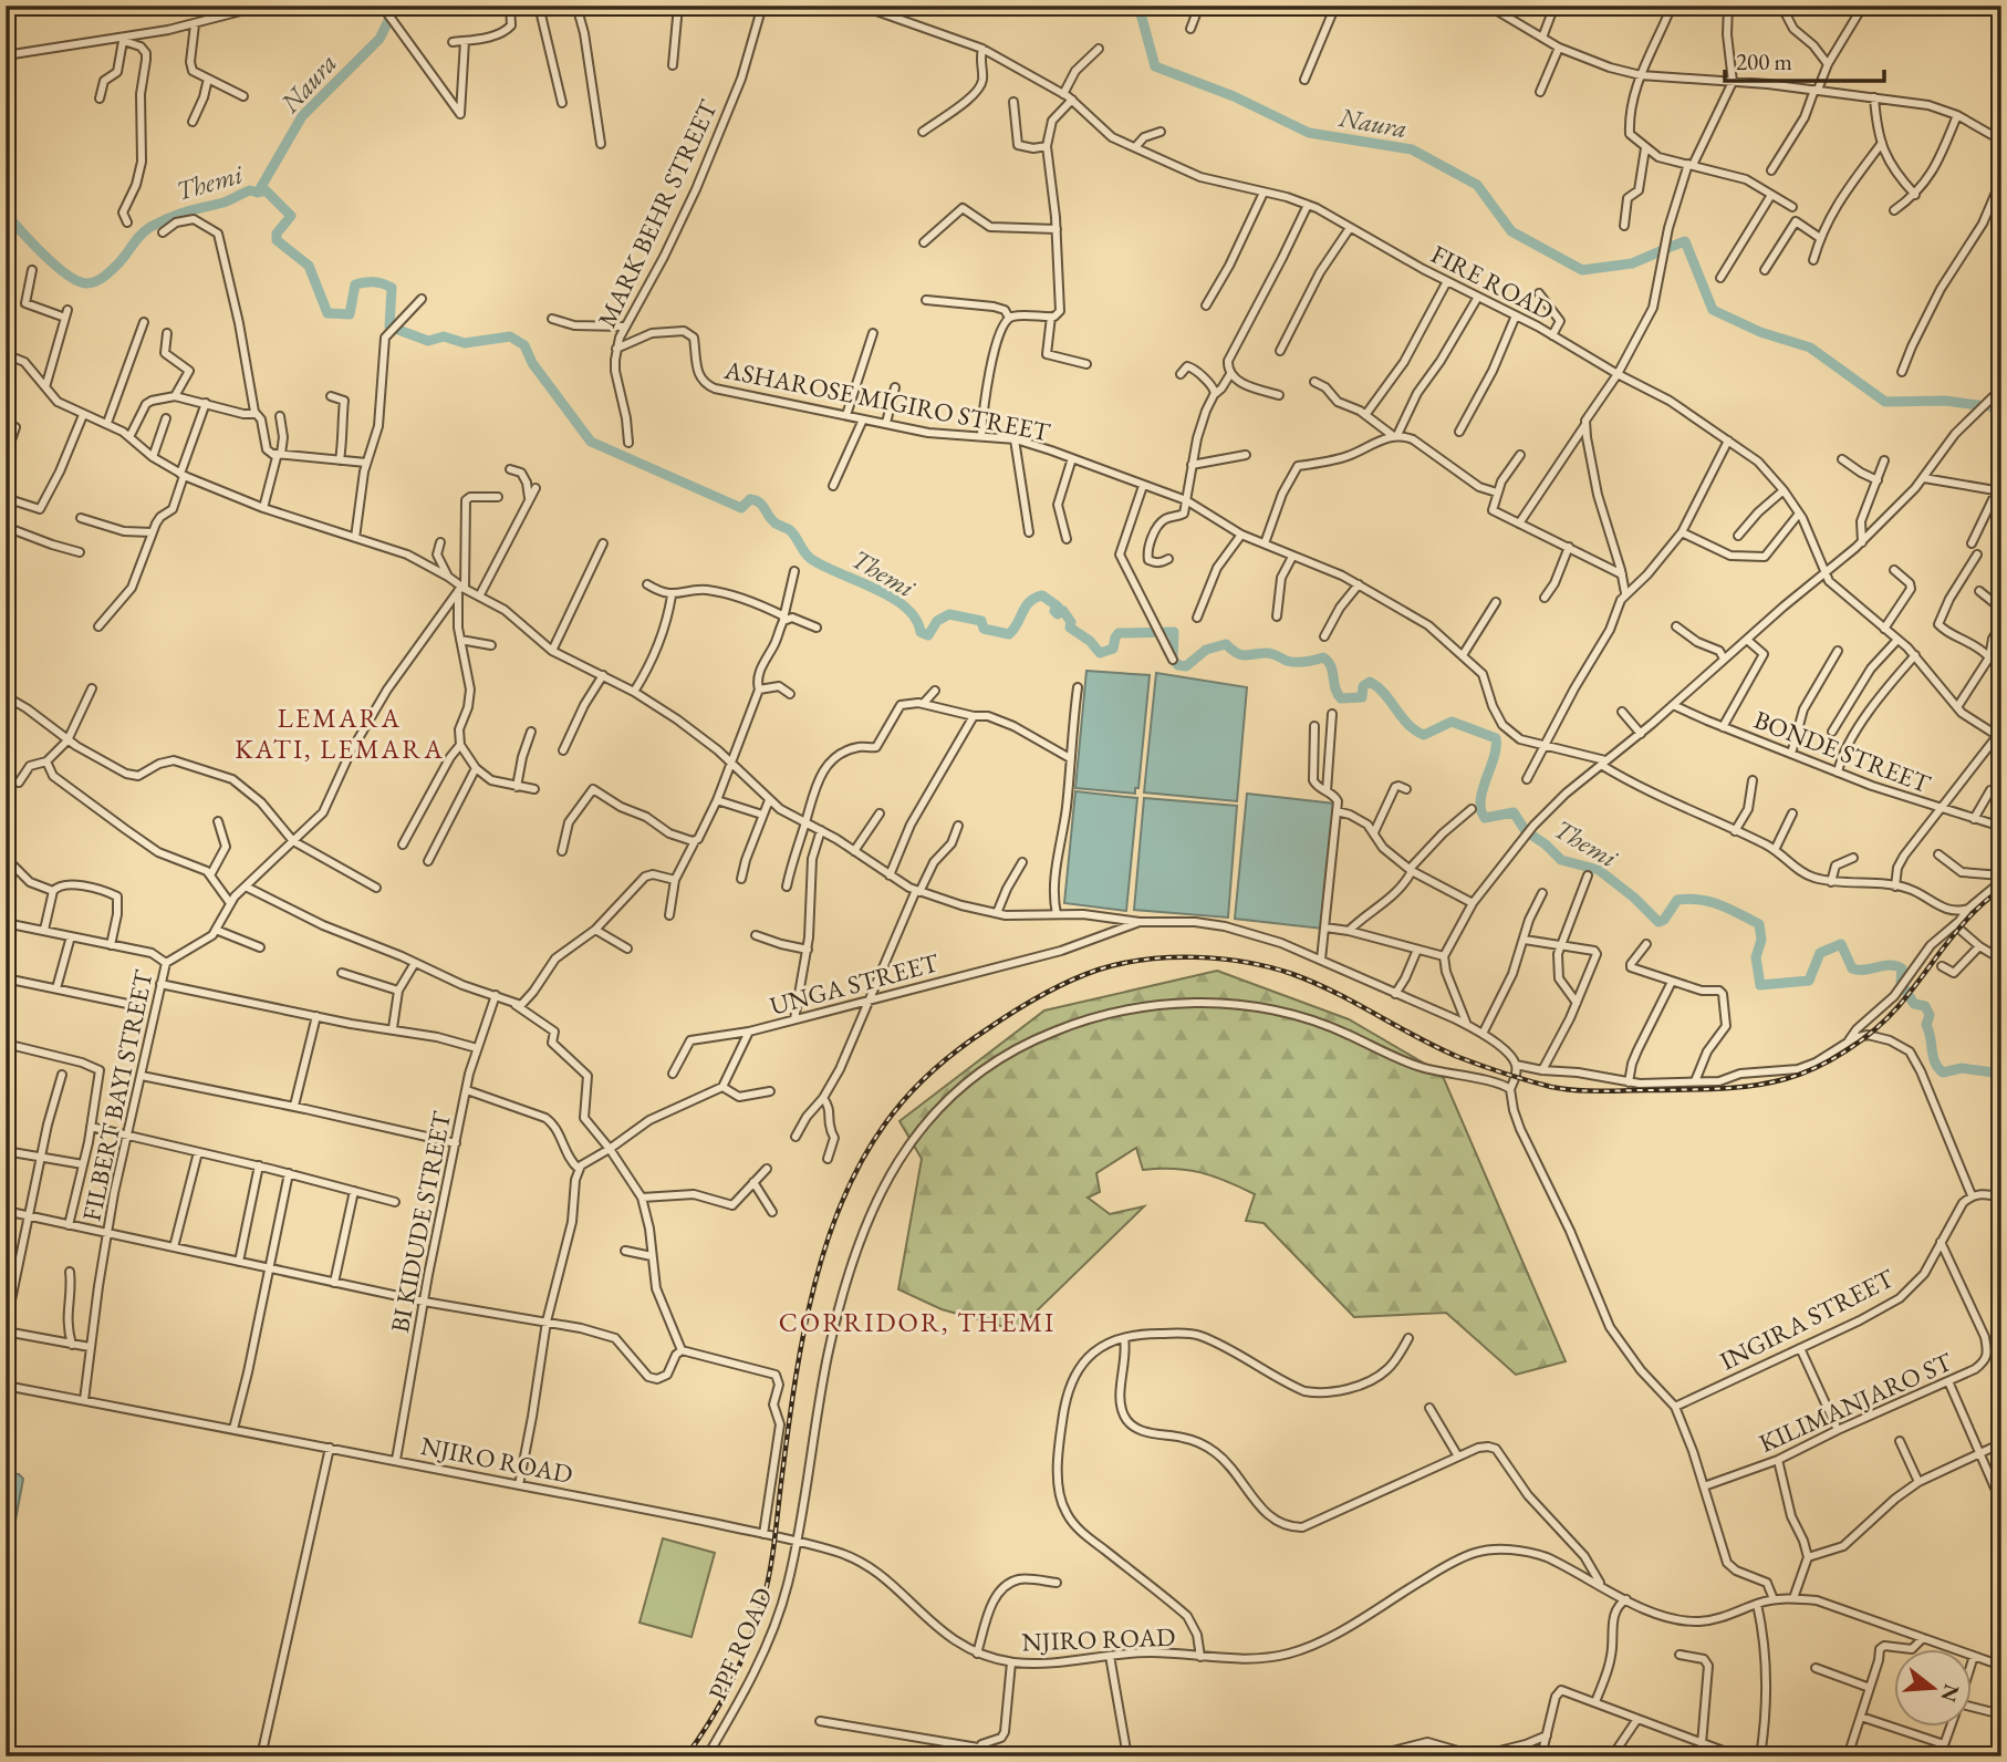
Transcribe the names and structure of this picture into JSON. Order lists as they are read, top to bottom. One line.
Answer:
{"streets":{"street":["MARK BEHR STREET","FIRE ROAD","ASHAROSE MIGIRO STREET","BONDE STREET","UNGA STREET","FILBERT BAYI STREET","BI KIDUDE STREET","INGIRA STREET","KILIMANJARO ST","NJIRO ROAD","PPF ROAD"]},"crossings":[["MARK BEHR STREET","ASHAROSE MIGIRO STREET"],["FILBERT BAYI STREET","NJIRO ROAD"],["BI KIDUDE STREET","NJIRO ROAD"],["INGIRA STREET","KILIMANJARO ST"],["NJIRO ROAD","PPF ROAD"]],"districts":["LEMARA KATI, LEMARA","CORRIDOR, THEMI"],"water":["Naura","Themi"],"scale_bar":"200 m","north":"right"}
